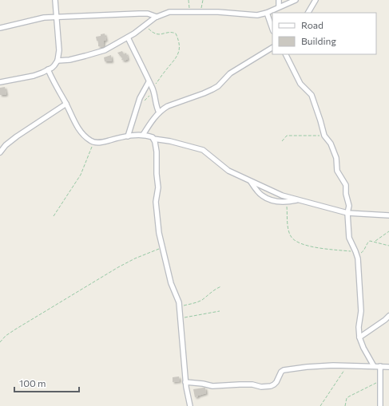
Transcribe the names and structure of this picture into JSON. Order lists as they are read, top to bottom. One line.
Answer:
{"legend":["Road","Building"],"scale_bar":"100 m"}
